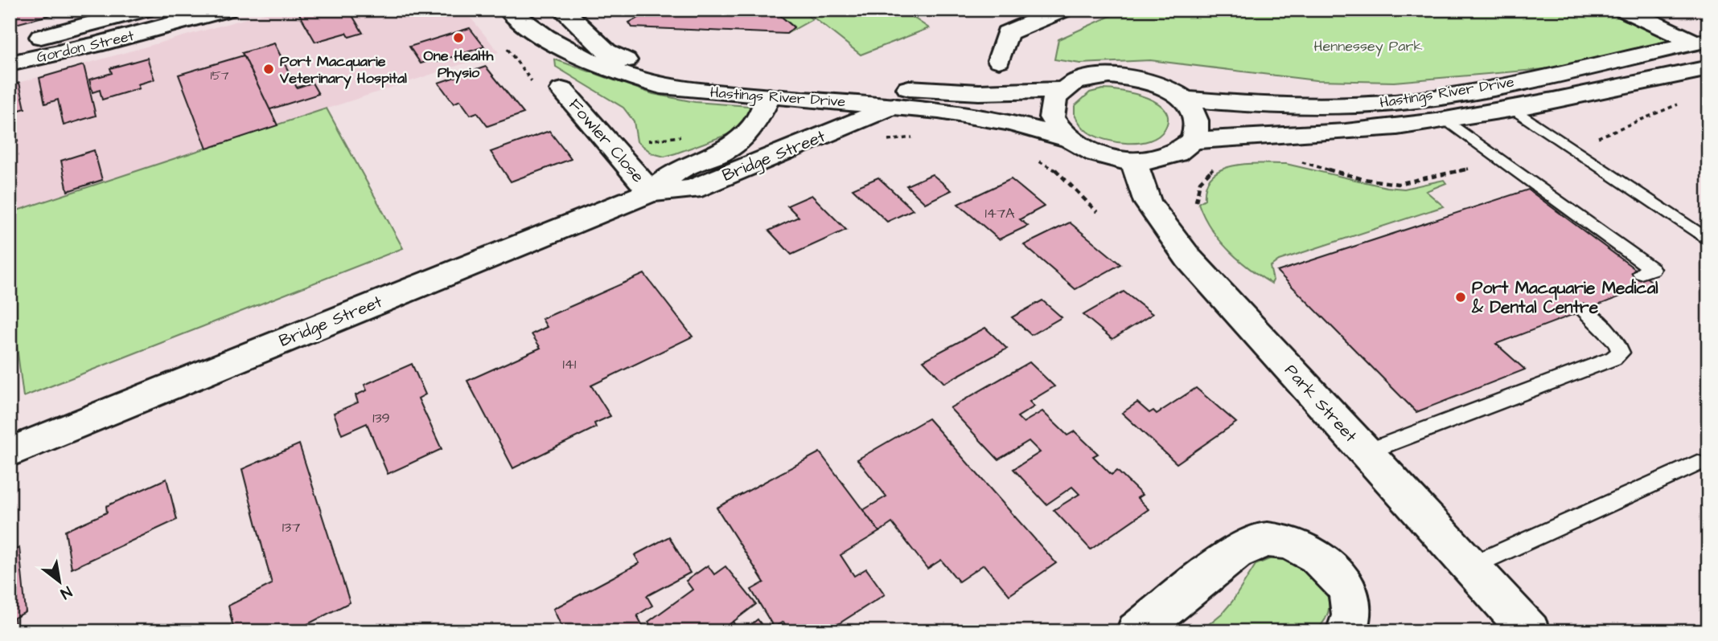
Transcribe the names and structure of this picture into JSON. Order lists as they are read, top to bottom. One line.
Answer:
{"streets":{"main road":["Gordon Street","Hastings River Drive","Fowler Close","Bridge Street","Park Street"]},"crossings":[["Hastings River Drive","Bridge Street"],["Hastings River Drive","Park Street"],["Fowler Close","Bridge Street"]],"parks":["Hennessey Park"],"places":["One Health Physio","Port Macquarie Veterinary Hospital","Port Macquarie Medical & Dental Centre"],"house_numbers":["157","147A","141","139","137"],"north":"bottom right"}
